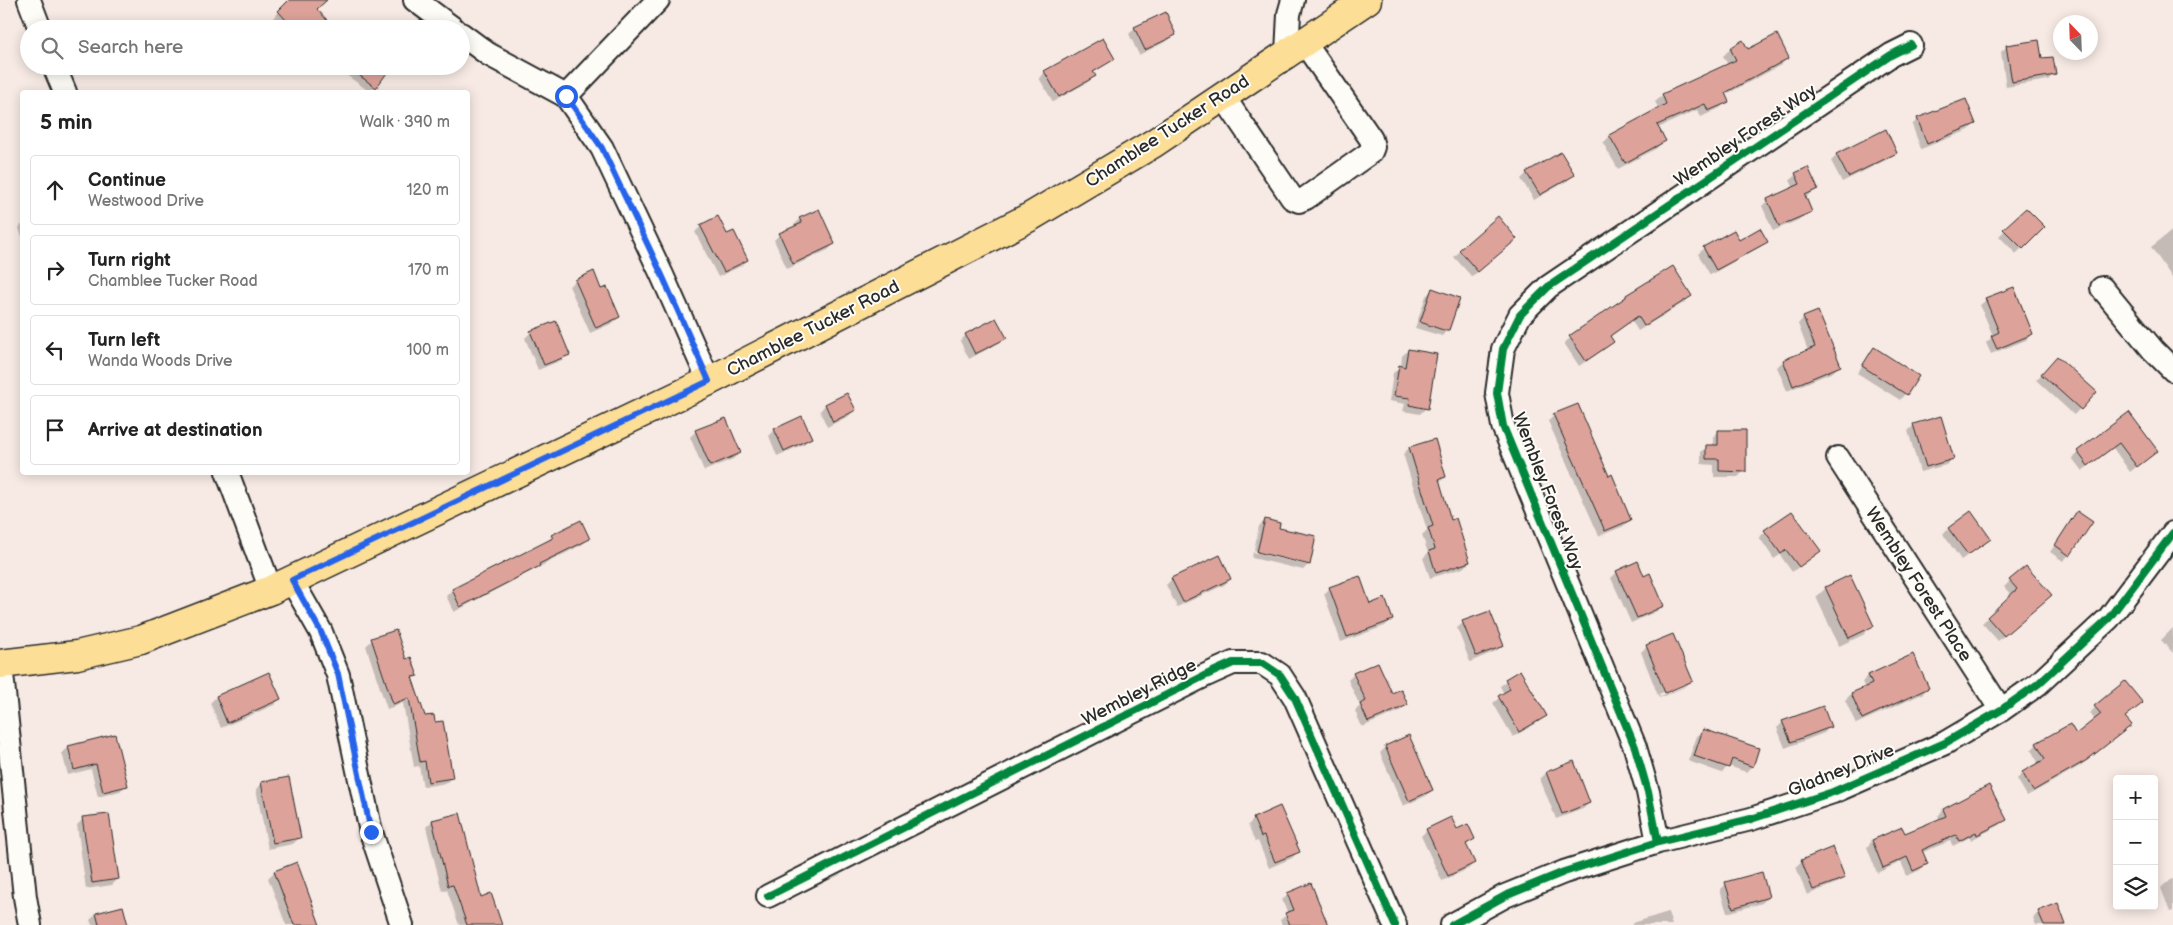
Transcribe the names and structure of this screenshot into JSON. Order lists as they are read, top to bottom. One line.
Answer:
{"streets":{"main road":["Chamblee Tucker Road"],"street":["Wembley Forest Way","Wembley Forest Place","Wembley Ridge","Gladney Drive"]},"crossings":[["Wembley Forest Way","Gladney Drive"],["Wembley Forest Place","Gladney Drive"]],"north":"top left","page":{"search":"Search here","heading":["5 min","Walk · 390 m"],"list":[["Continue","Westwood Drive","120 m"],["Turn right","Chamblee Tucker Road","170 m"],["Turn left","Wanda Woods Drive","100 m"],"Arrive at destination"],"map_buttons":["+","−"]}}
